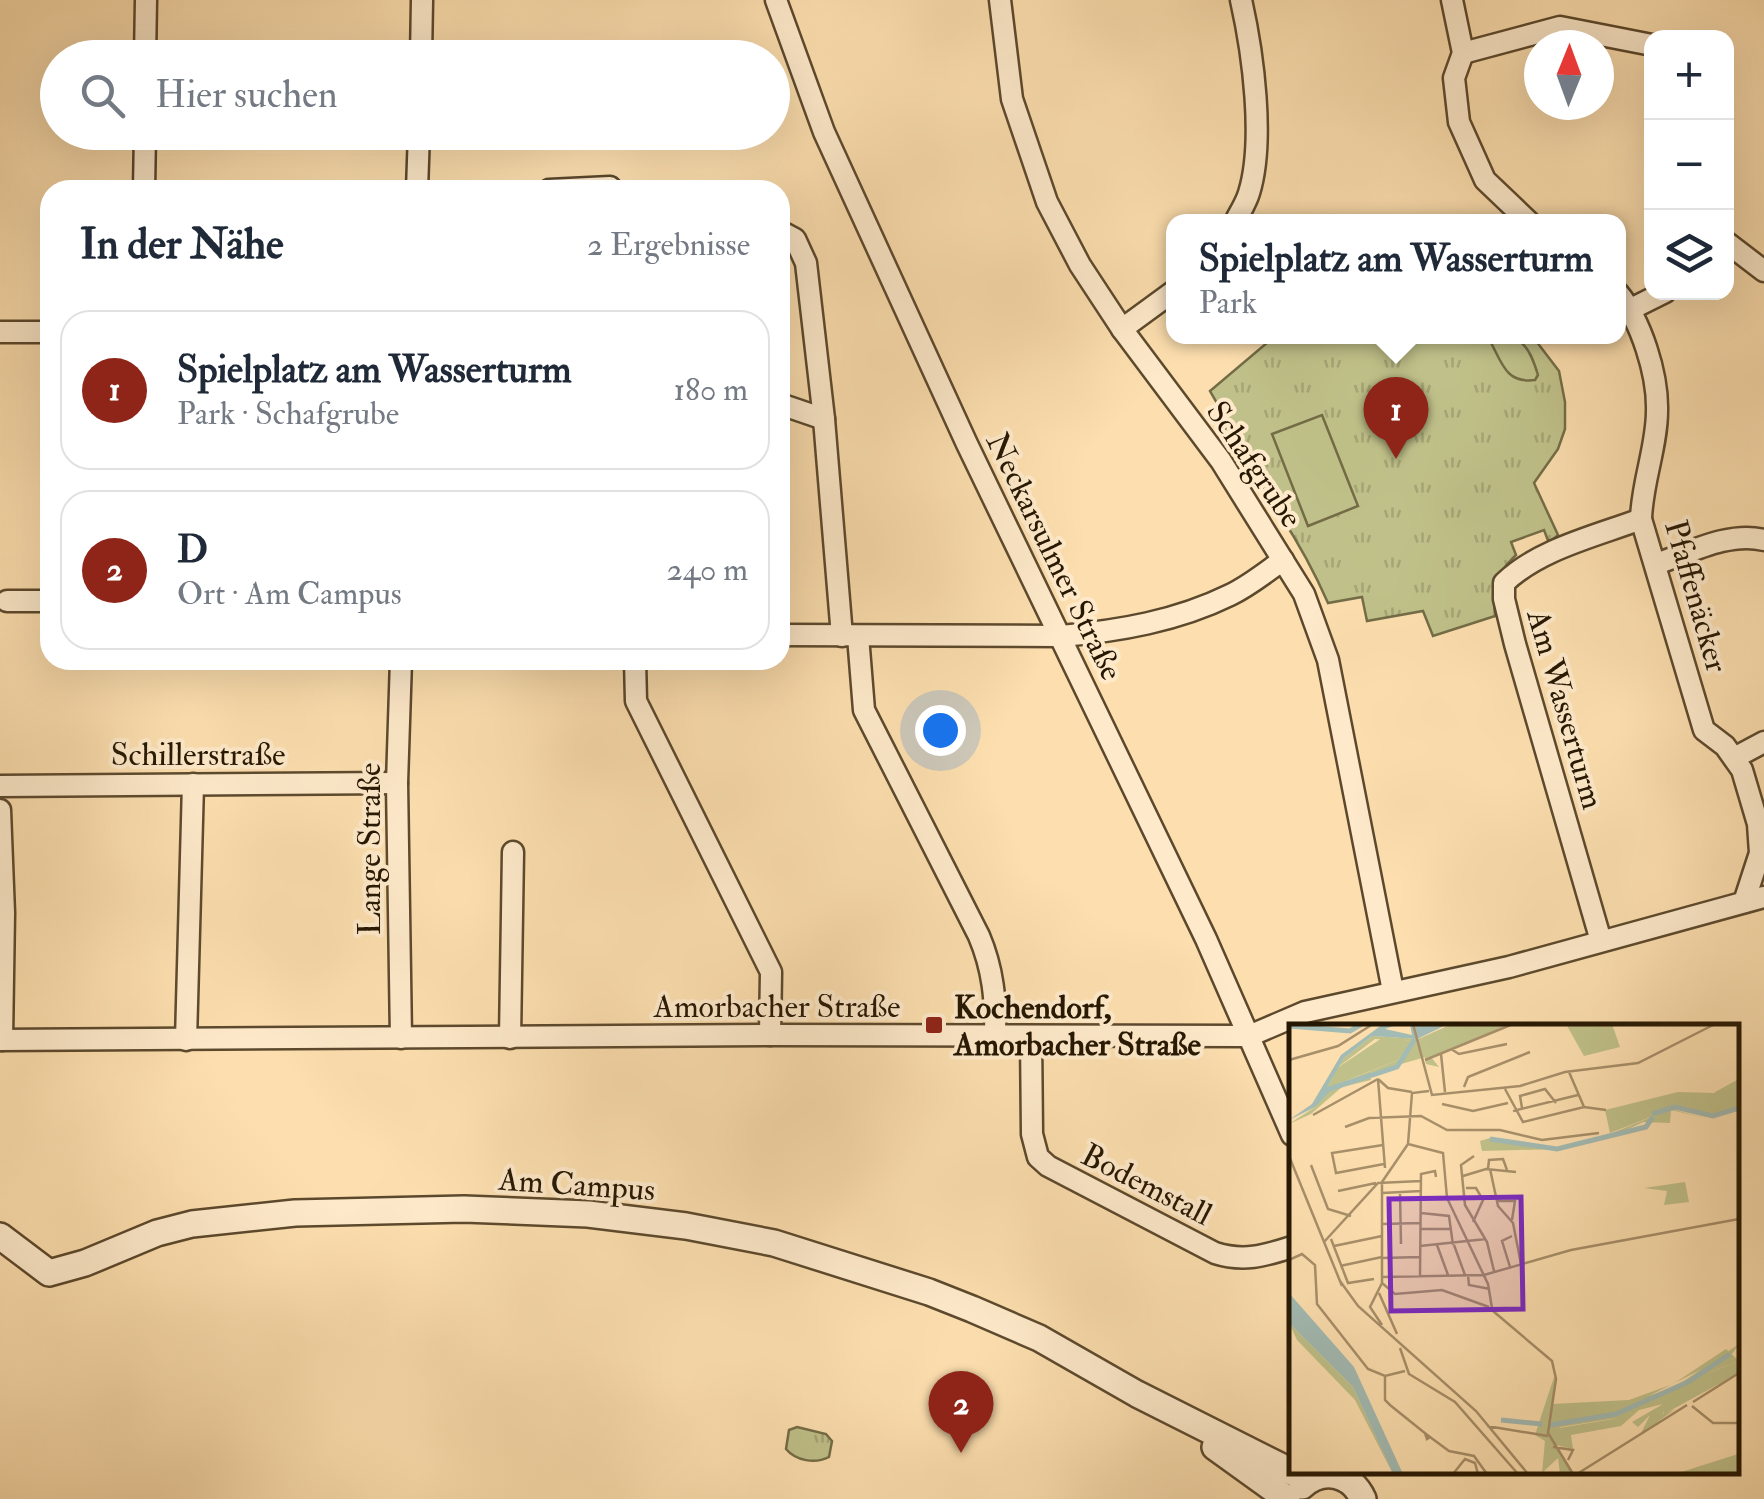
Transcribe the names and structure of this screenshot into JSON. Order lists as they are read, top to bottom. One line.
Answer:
{"streets":{"street":["Schafgrube","Neckarsulmer Straße","Pfaffenäcker","Am Wasserturm","Schillerstraße","Lange Straße","Amorbacher Straße","Am Campus","Bodemstall"]},"crossings":[["Schafgrube","Amorbacher Straße"],["Neckarsulmer Straße","Amorbacher Straße"],["Pfaffenäcker","Am Wasserturm"],["Pfaffenäcker","Amorbacher Straße"],["Am Wasserturm","Amorbacher Straße"],["Schillerstraße","Lange Straße"],["Lange Straße","Amorbacher Straße"],["Amorbacher Straße","Bodemstall"]],"places":{"transit":["Kochendorf, Amorbacher Straße"]},"north":"top","page":{"map_buttons":["+","−"],"search":"Hier suchen","heading":["In der Nähe","2 Ergebnisse"],"popup":["Spielplatz am Wasserturm","Park"],"list":[{"mark":"1","name":"Spielplatz am Wasserturm","note":"Park · Schafgrube","value":"180 m"},{"mark":"2","name":"D","note":"Ort · Am Campus","value":"240 m"}],"pins":["1","2"]}}
